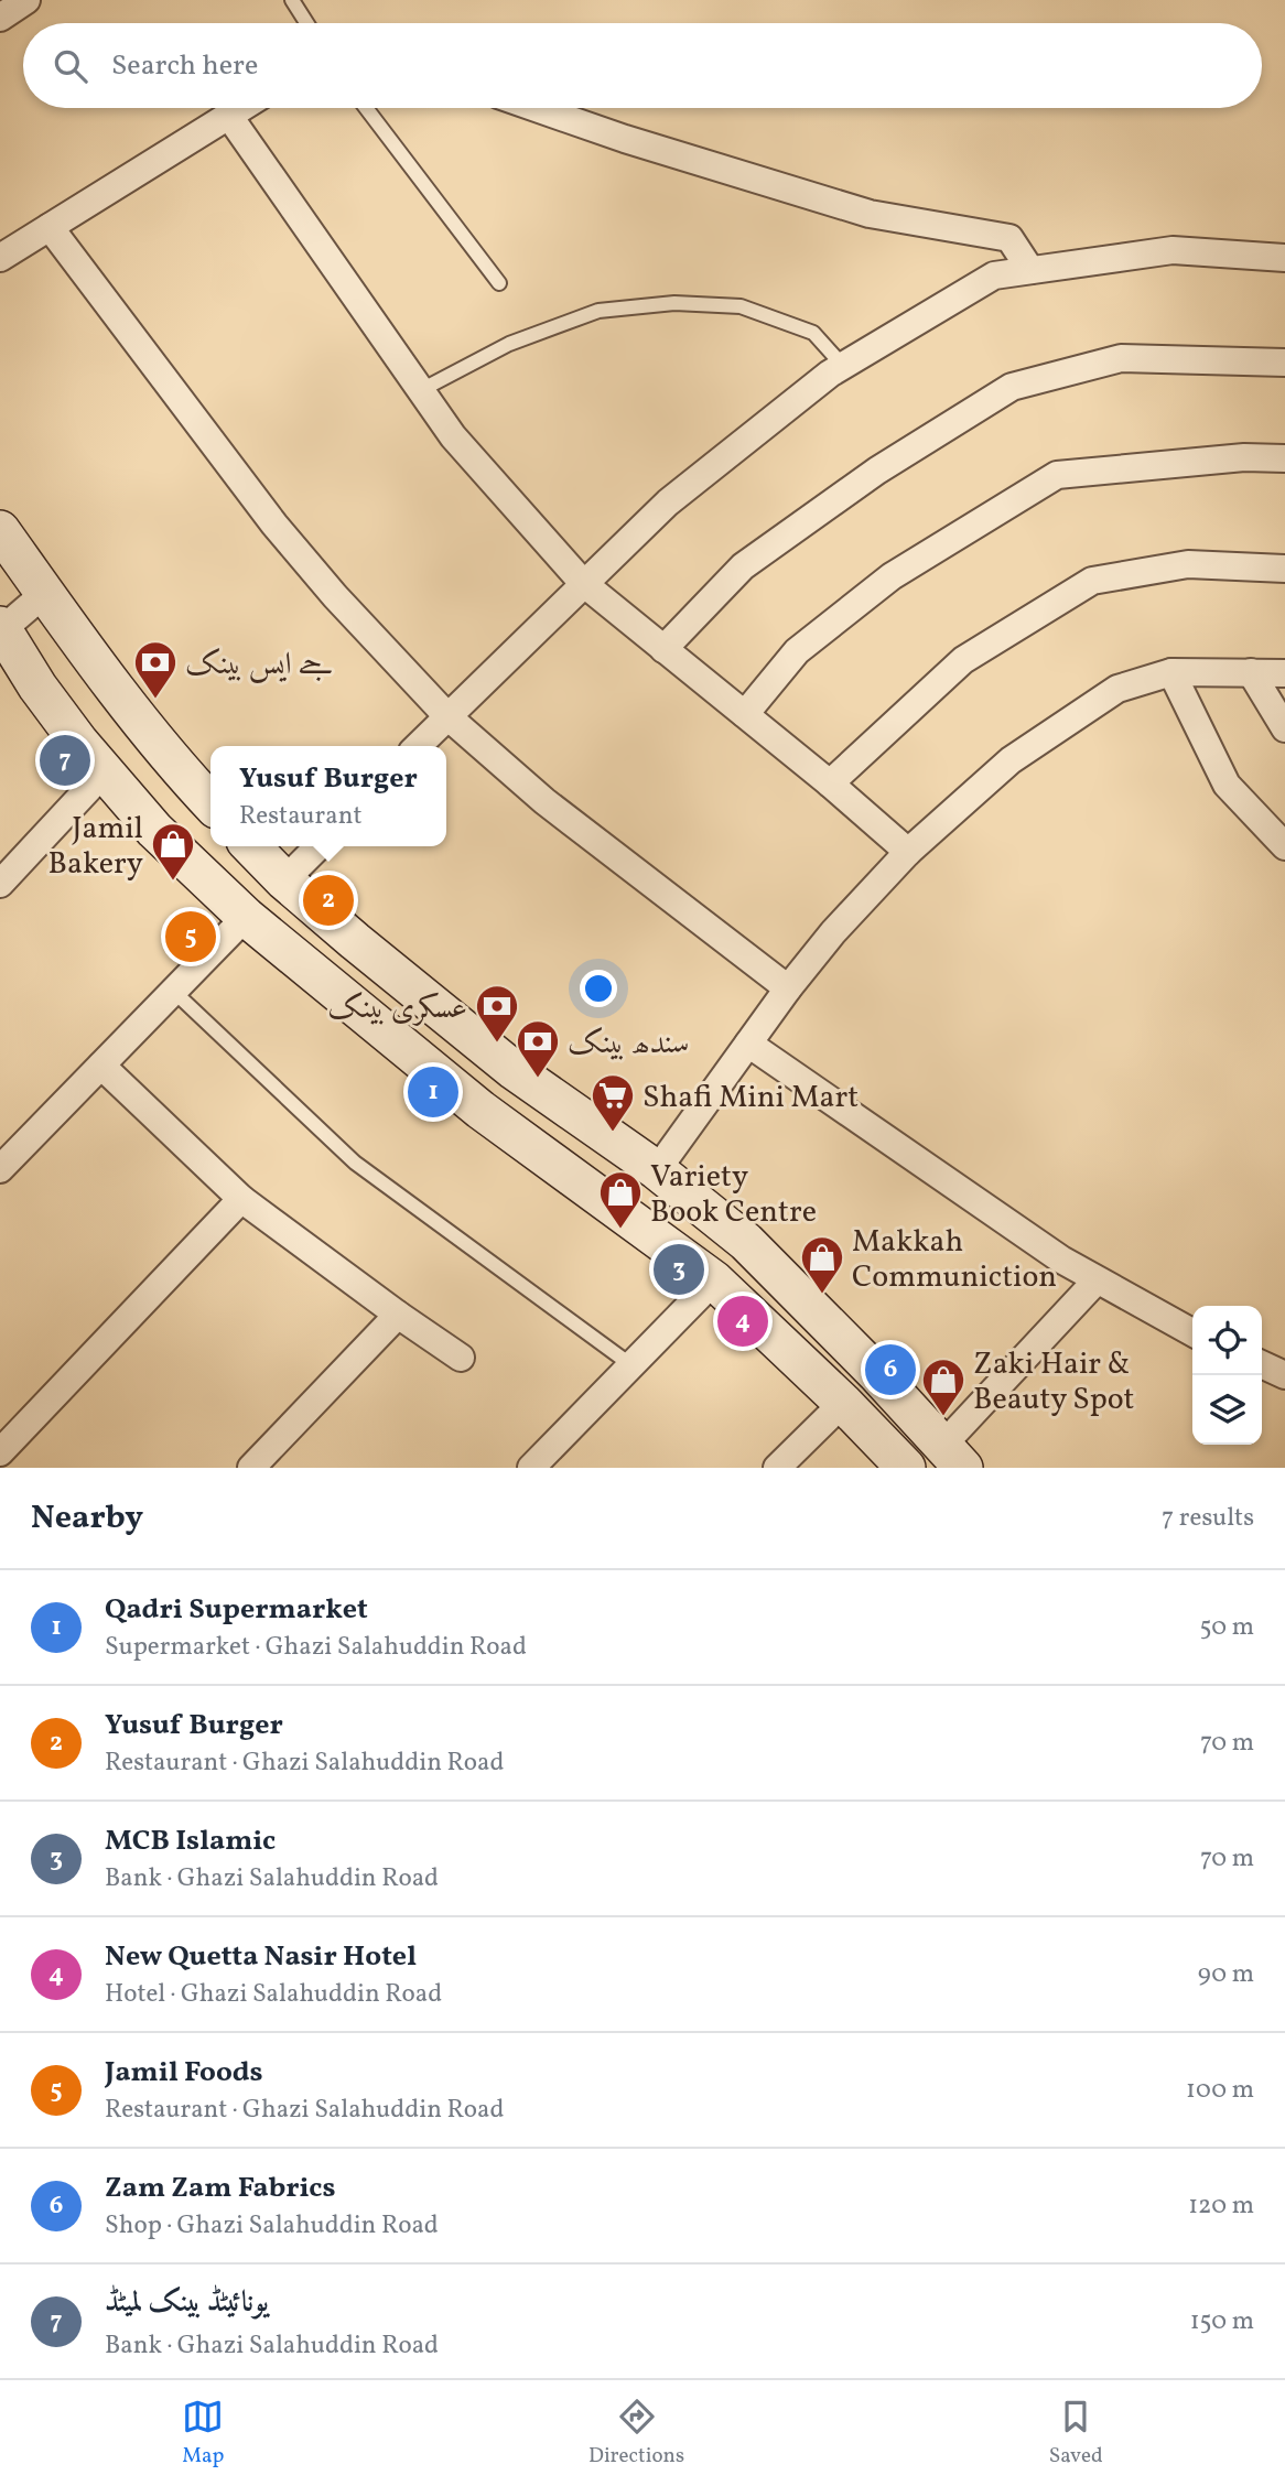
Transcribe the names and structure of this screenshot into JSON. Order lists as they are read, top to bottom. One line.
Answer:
{"places":{"bank":["جے ایس بینک","عسکری بینک","سندھ بینک"],"shop":["Jamil Bakery","Variety Book Centre","Makkah Communiction","Zaki Hair & Beauty Spot"],"supermarket":["Shafi Mini Mart"]},"page":{"search":"Search here","pins":["7","2","5","1","3","4","6"],"popup":["Yusuf Burger","Restaurant"],"heading":["Nearby","7 results"],"list":[{"mark":"1","name":"Qadri Supermarket","note":"Supermarket · Ghazi Salahuddin Road","value":"50 m"},{"mark":"2","name":"Yusuf Burger","note":"Restaurant · Ghazi Salahuddin Road","value":"70 m"},{"mark":"3","name":"MCB Islamic","note":"Bank · Ghazi Salahuddin Road","value":"70 m"},{"mark":"4","name":"New Quetta Nasir Hotel","note":"Hotel · Ghazi Salahuddin Road","value":"90 m"},{"mark":"5","name":"Jamil Foods","note":"Restaurant · Ghazi Salahuddin Road","value":"100 m"},{"mark":"6","name":"Zam Zam Fabrics","note":"Shop · Ghazi Salahuddin Road","value":"120 m"},{"mark":"7","name":"یونائیٹڈ بینک لمیٹڈ","note":"Bank · Ghazi Salahuddin Road","value":"150 m"}],"nav":["Map","Directions","Saved"]}}
